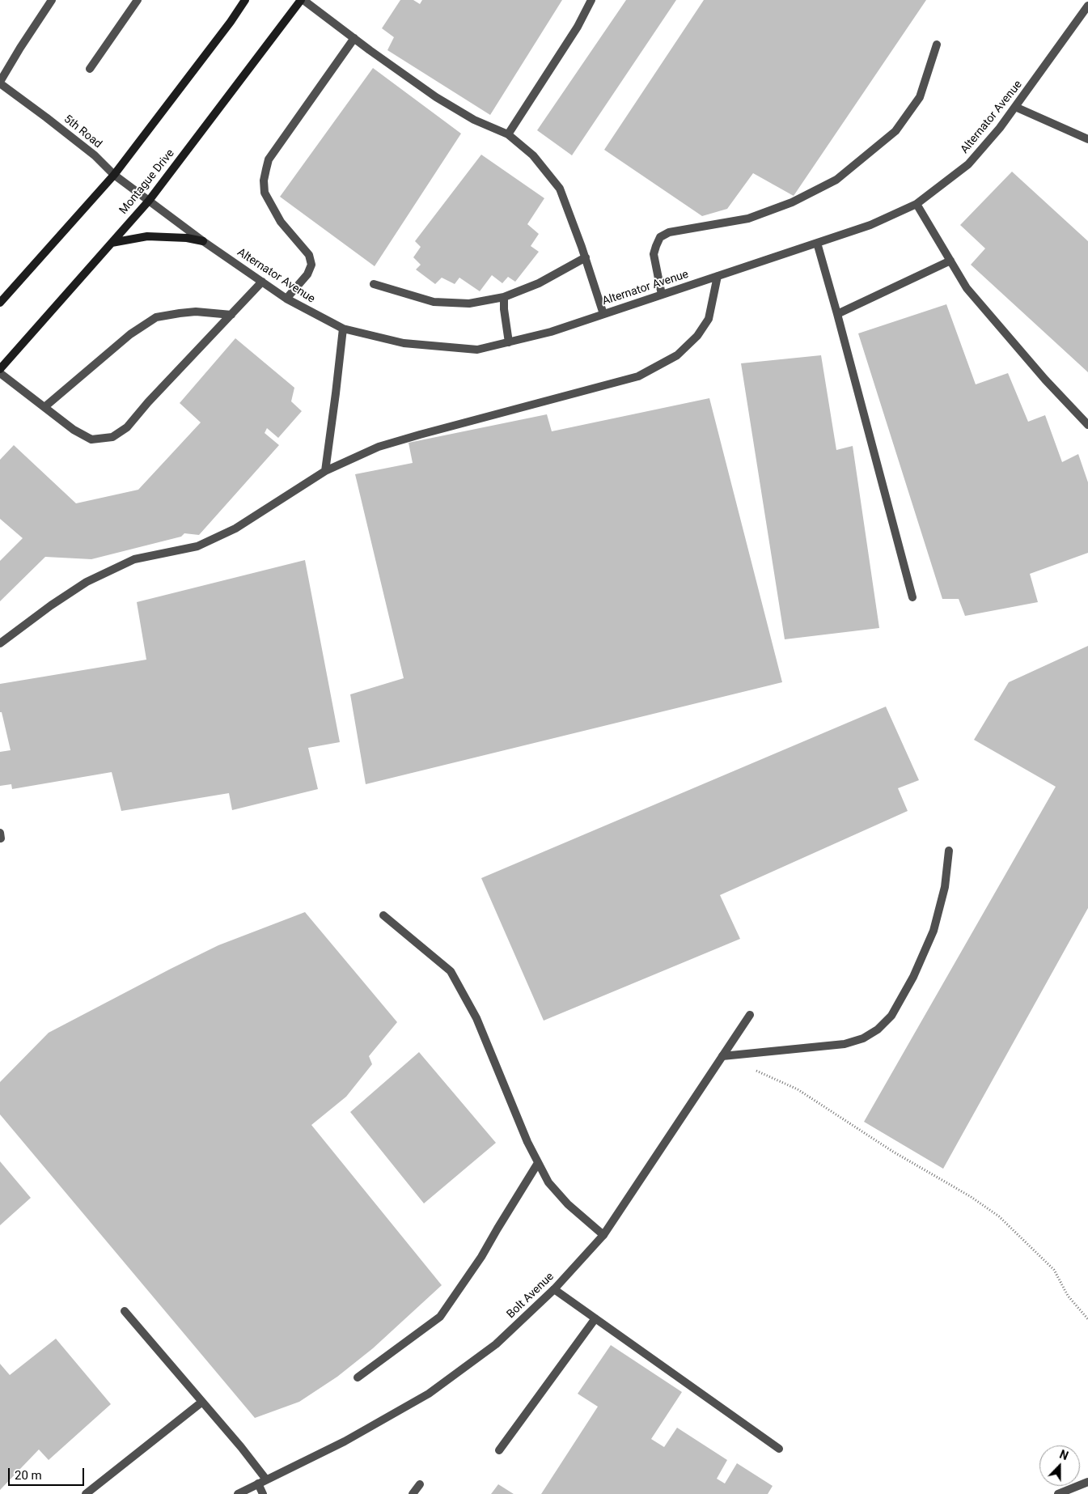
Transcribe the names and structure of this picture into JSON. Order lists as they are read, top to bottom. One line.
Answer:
{"streets":{"main road":["Montague Drive"],"street":["Alternator Avenue","5th Road","Bolt Avenue"]},"crossings":[["Alternator Avenue","5th Road"],["Alternator Avenue","Montague Drive"],["5th Road","Montague Drive"]],"scale_bar":"20 m","north":"top"}
